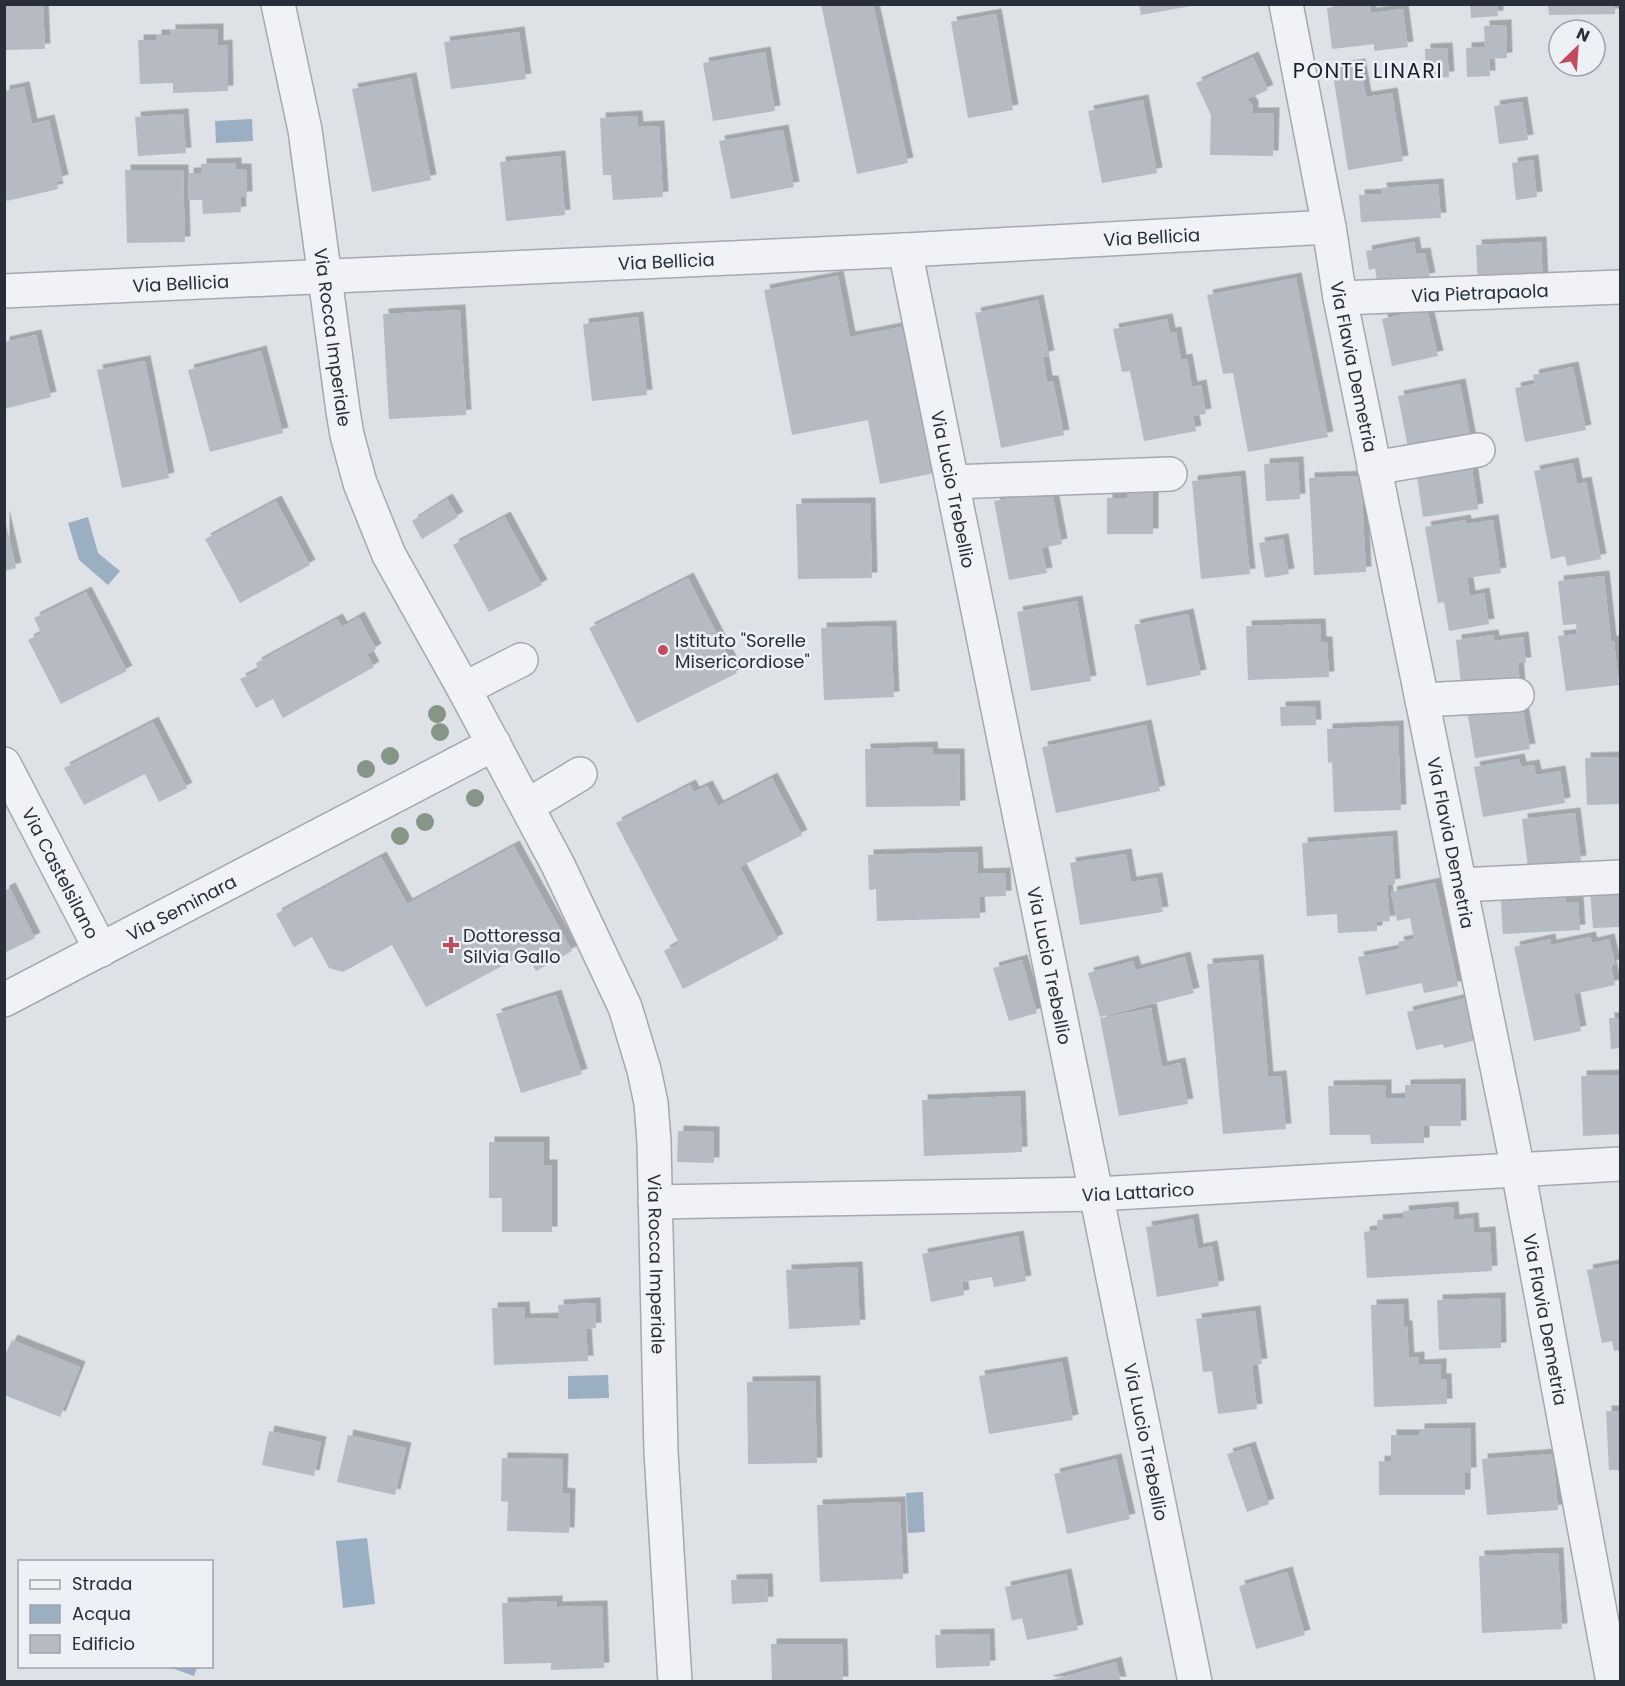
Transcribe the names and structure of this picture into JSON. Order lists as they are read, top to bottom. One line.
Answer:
{"streets":{"street":["Via Bellicia","Via Pietrapaola","Via Rocca Imperiale","Via Flavia Demetria","Via Lucio Trebellio","Via Castelsilano","Via Seminara","Via Lattarico"]},"crossings":[["Via Bellicia","Via Rocca Imperiale"],["Via Bellicia","Via Flavia Demetria"],["Via Bellicia","Via Lucio Trebellio"],["Via Pietrapaola","Via Flavia Demetria"],["Via Rocca Imperiale","Via Seminara"],["Via Rocca Imperiale","Via Lattarico"],["Via Flavia Demetria","Via Lattarico"],["Via Lucio Trebellio","Via Lattarico"],["Via Castelsilano","Via Seminara"]],"districts":["PONTE LINARI"],"places":{"other":["Istituto \"Sorelle Misericordiose\""],"health":["Dottoressa Silvia Gallo"]},"legend":["Strada","Acqua","Edificio"],"north":"top right"}
